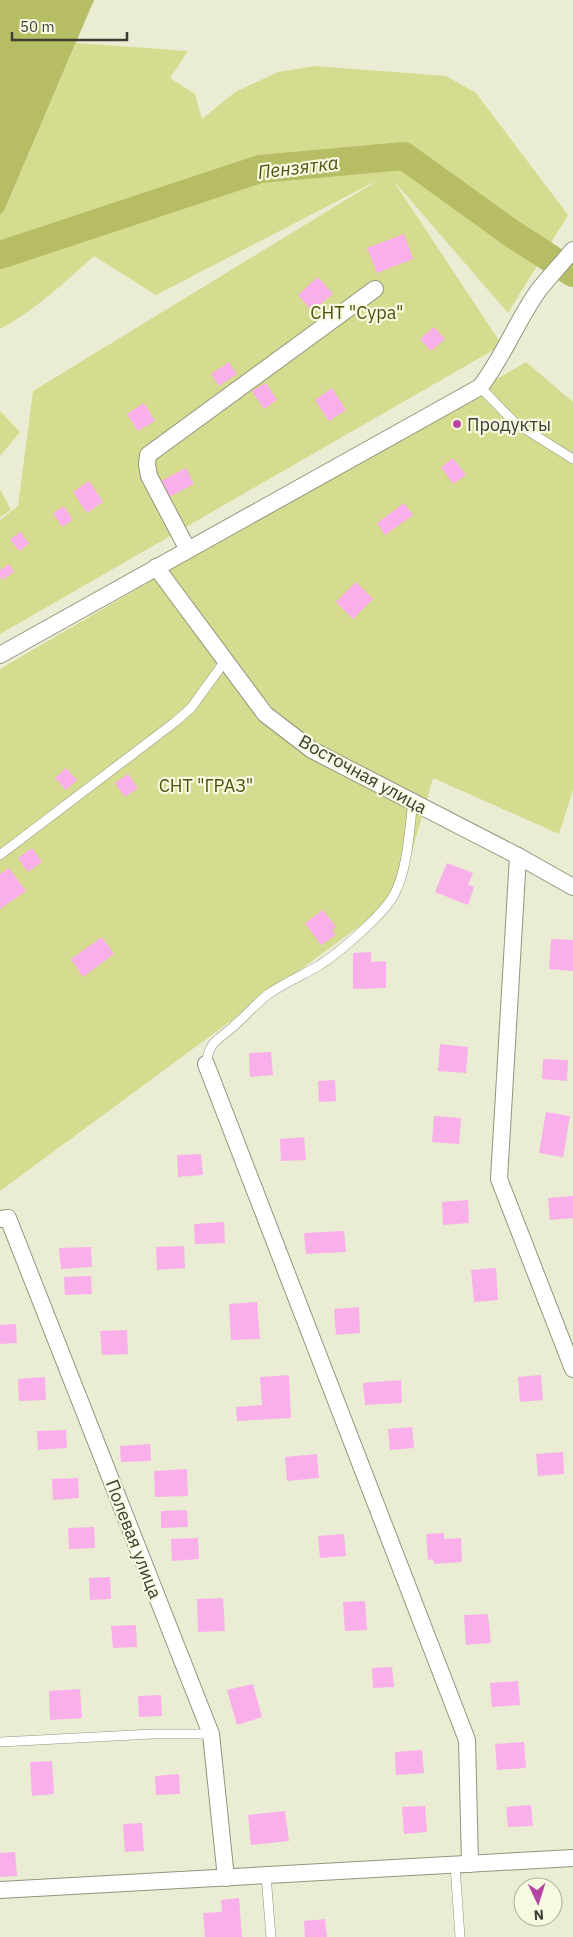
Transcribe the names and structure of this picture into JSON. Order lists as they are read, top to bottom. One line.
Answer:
{"streets":{"street":["Восточная улица","Полевая улица"]},"water":["Пензятка"],"parks":["СНТ \"Сура\"","СНТ \"ГРАЗ\""],"places":["Продукты"],"scale_bar":"50 m","north":"bottom"}
